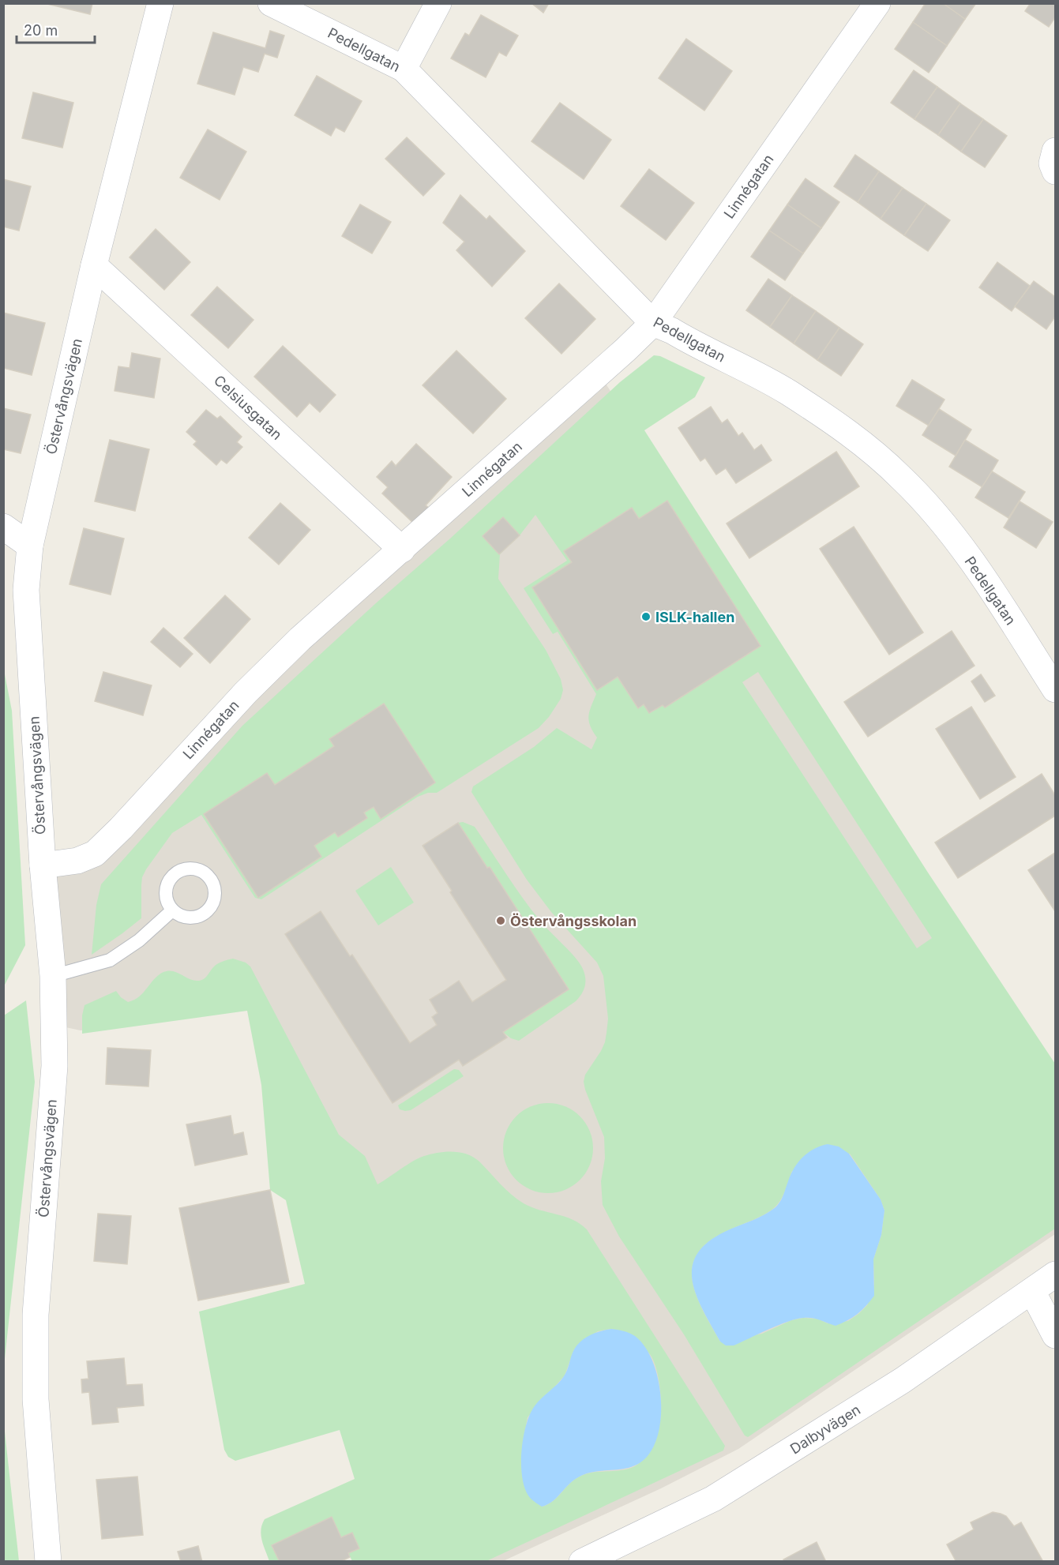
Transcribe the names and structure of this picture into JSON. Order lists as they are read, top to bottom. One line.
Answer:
{"streets":{"street":["Pedellgatan","Linnégatan","Östervångsvägen","Celsiusgatan","Dalbyvägen"]},"crossings":[["Pedellgatan","Linnégatan"],["Linnégatan","Östervångsvägen"],["Linnégatan","Celsiusgatan"],["Östervångsvägen","Celsiusgatan"]],"places":["ISLK-hallen","Östervångsskolan"],"scale_bar":"20 m"}
